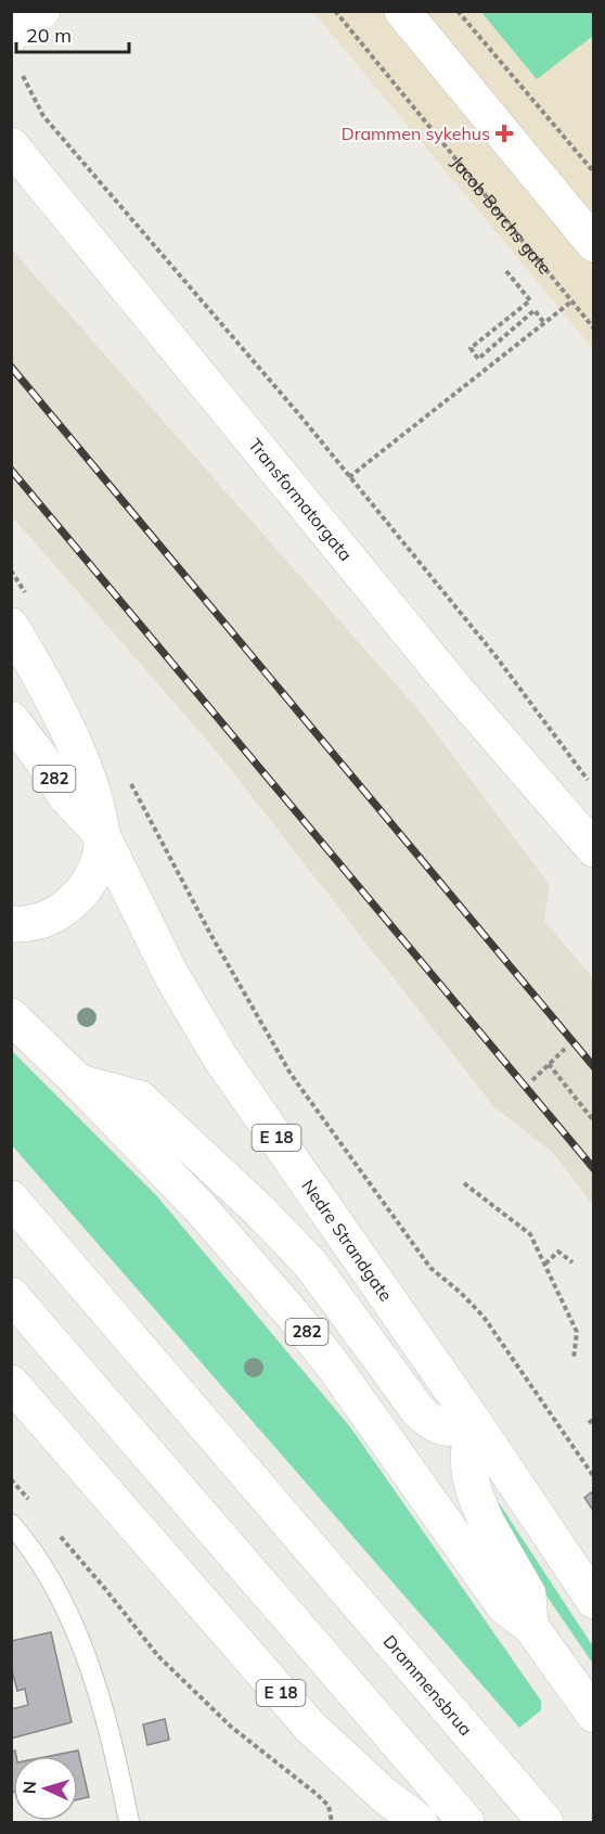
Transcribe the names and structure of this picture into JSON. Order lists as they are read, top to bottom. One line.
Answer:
{"streets":{"main road":["Transformatorgata","282","E 18","Nedre Strandgate","Drammensbrua"],"path":["Jacob Borchs gate"]},"crossings":[["282","E 18"],["282","Nedre Strandgate"],["E 18","Nedre Strandgate"]],"places":{"health":["Drammen sykehus"]},"scale_bar":"20 m","north":"left"}
